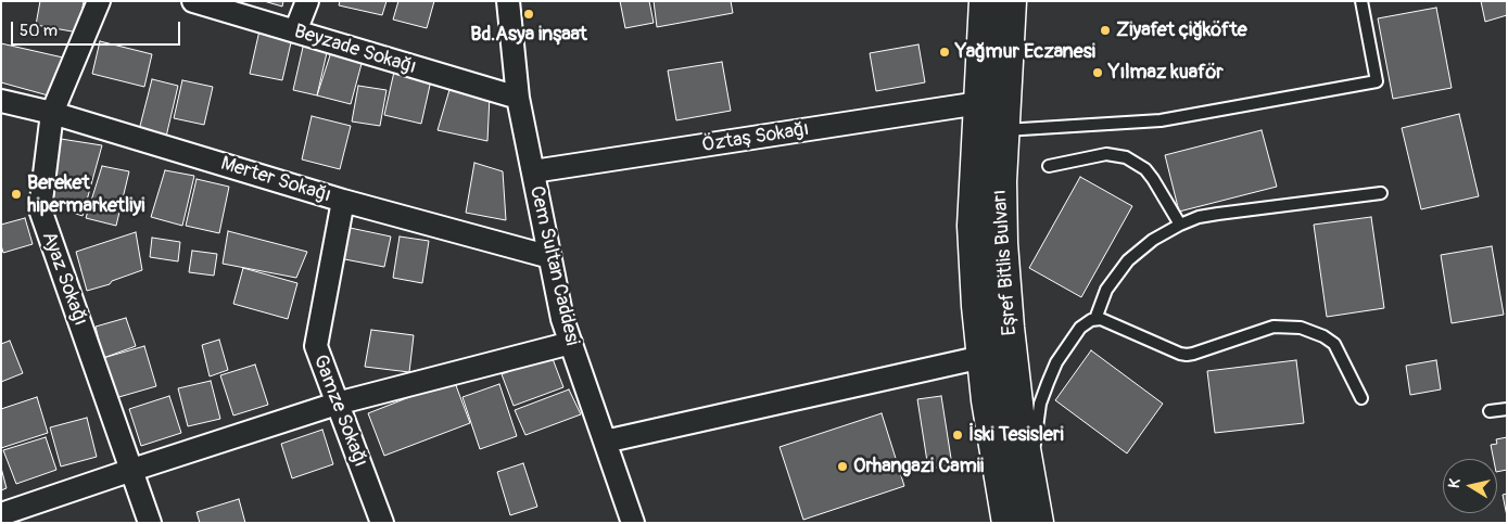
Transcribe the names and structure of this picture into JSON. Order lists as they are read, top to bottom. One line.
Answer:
{"streets":{"main road":["Eşref Bitlis Bulvarı"],"street":["Beyzade Sokağı","Öztaş Sokağı","Merter Sokağı","Cem Sultan Caddesi","Ayaz Sokağı","Gamze Sokağı"]},"crossings":[["Beyzade Sokağı","Cem Sultan Caddesi"],["Öztaş Sokağı","Eşref Bitlis Bulvarı"],["Öztaş Sokağı","Cem Sultan Caddesi"],["Merter Sokağı","Cem Sultan Caddesi"],["Merter Sokağı","Ayaz Sokağı"],["Merter Sokağı","Gamze Sokağı"]],"places":["Bd.Asya inşaat","Ziyafet çiğköfte","Yağmur Eczanesi","Yılmaz kuaför","Bereket hipermarketliyi","İski Tesisleri","Orhangazi Camii"],"scale_bar":"50 m","north":"left"}
